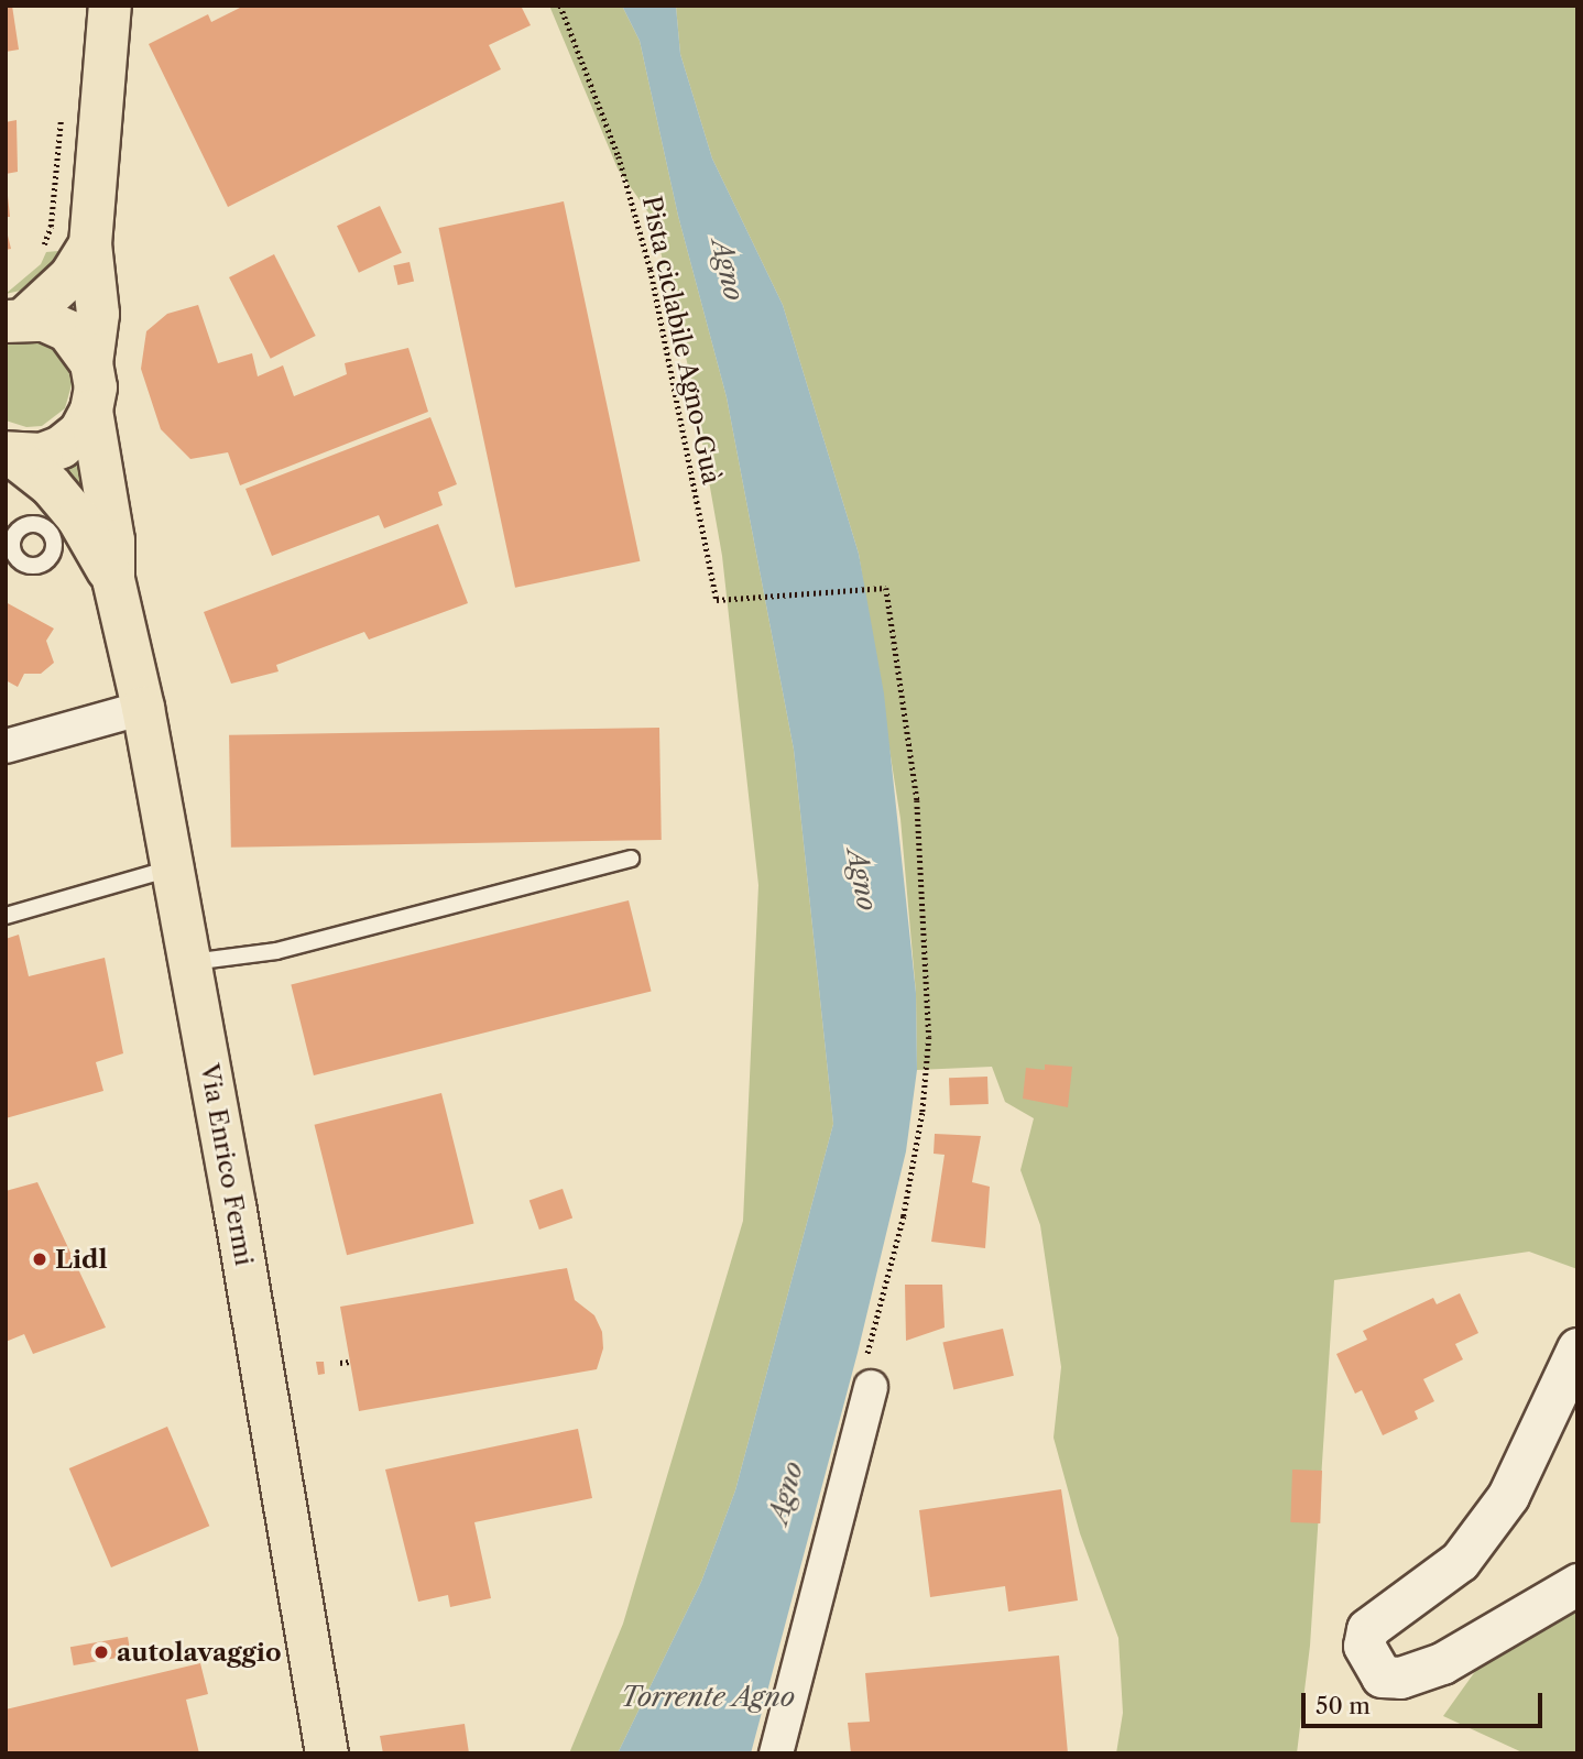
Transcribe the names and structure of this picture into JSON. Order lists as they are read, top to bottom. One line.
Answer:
{"streets":{"main road":["Via Enrico Fermi"],"path":["Pista ciclabile Agno-Guà"]},"water":["Agno","Torrente Agno"],"places":["Lidl","autolavaggio"],"scale_bar":"50 m"}
